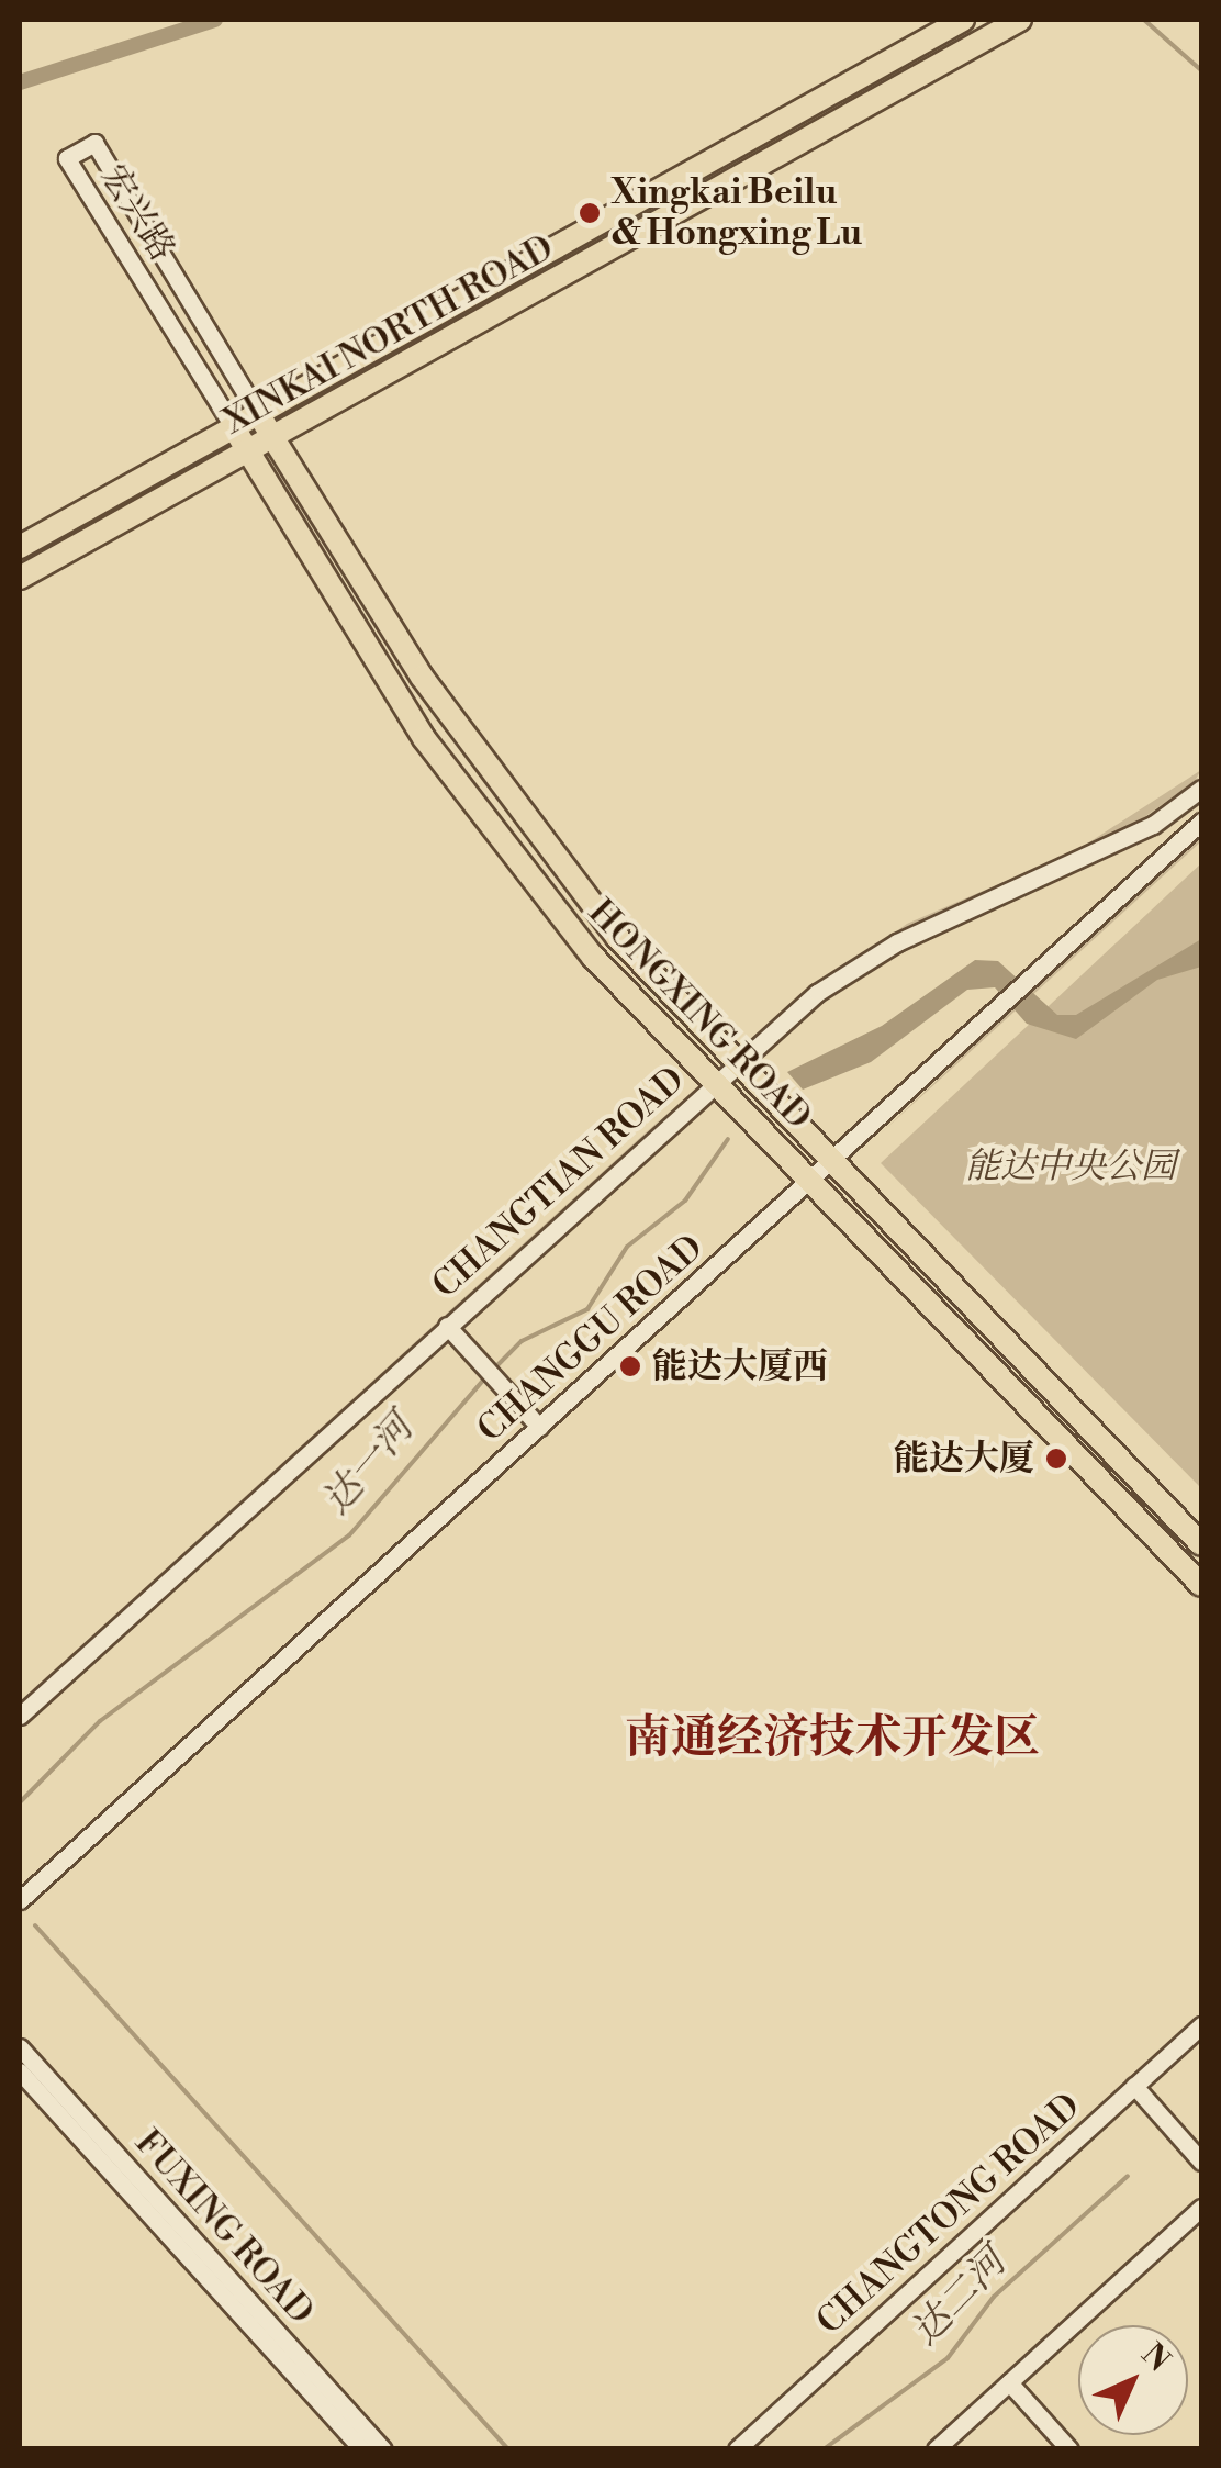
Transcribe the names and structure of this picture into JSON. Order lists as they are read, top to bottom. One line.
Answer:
{"streets":{"main road":["XINKAI NORTH ROAD","HONGXING ROAD"],"street":["宏兴路","CHANGTIAN ROAD","CHANGGU ROAD","CHANGTONG ROAD","FUXING ROAD"]},"crossings":[["宏兴路","XINKAI NORTH ROAD"],["宏兴路","HONGXING ROAD"],["XINKAI NORTH ROAD","HONGXING ROAD"],["HONGXING ROAD","CHANGTIAN ROAD"],["HONGXING ROAD","CHANGGU ROAD"]],"districts":["南通经济技术开发区"],"water":["达一河","达二河"],"parks":["能达中央公园"],"places":["Xingkai Beilu & Hongxing Lu","能达大厦西","能达大厦"],"north":"top right"}
